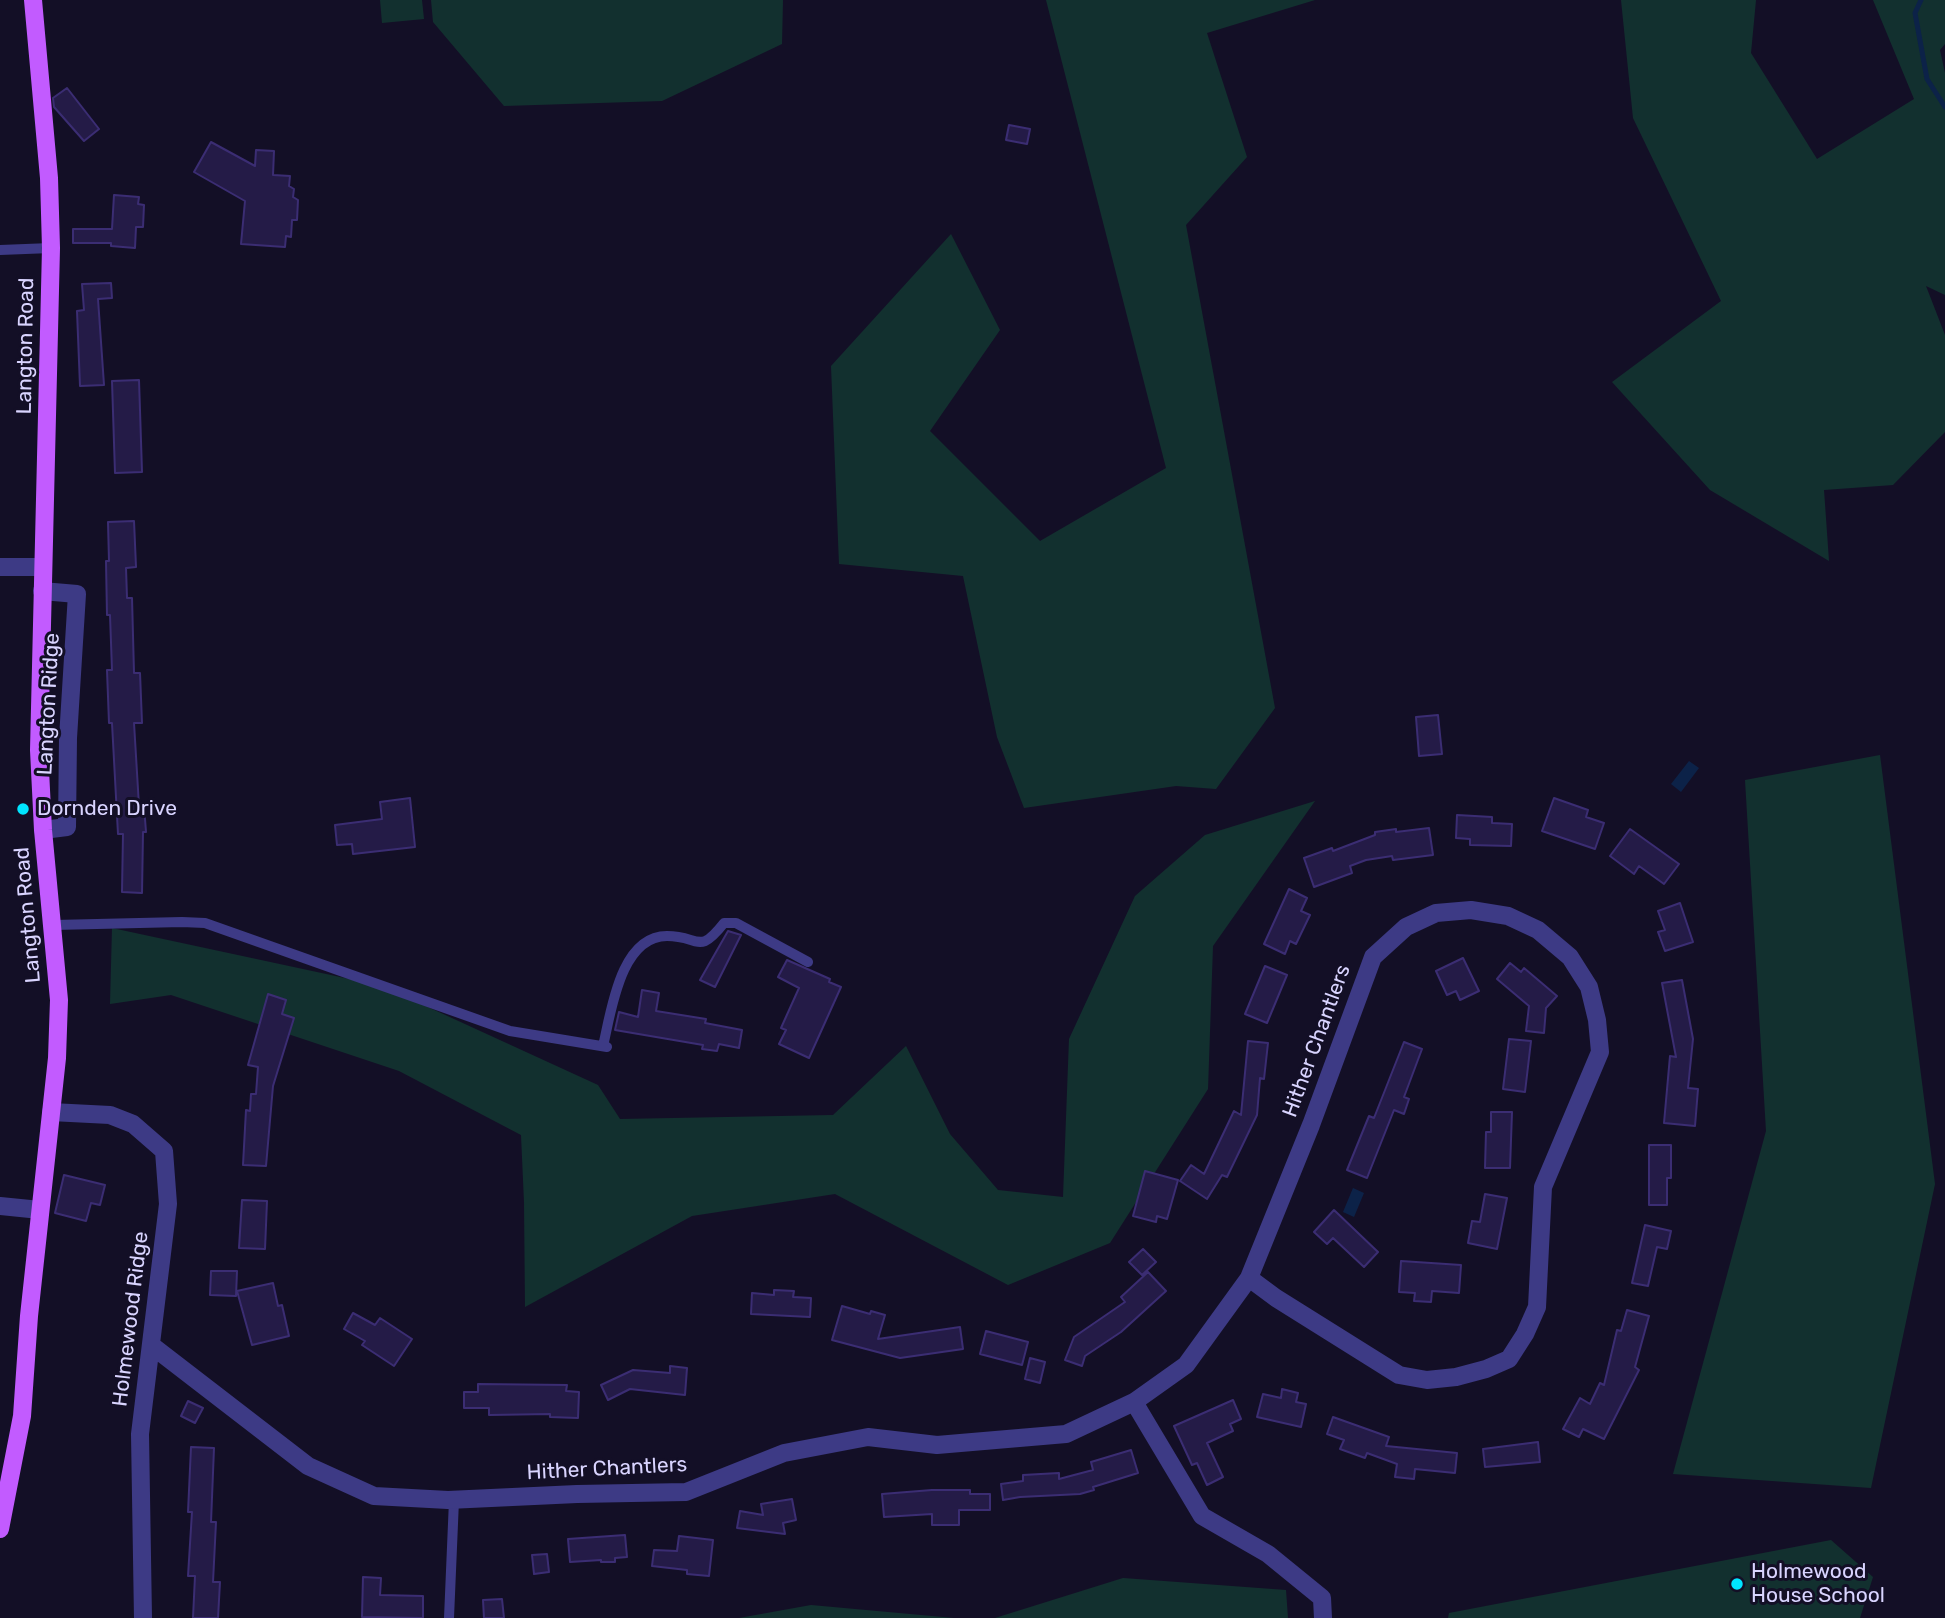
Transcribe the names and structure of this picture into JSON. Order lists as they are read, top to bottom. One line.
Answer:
{"streets":{"main road":["Langton Road"],"street":["Langton Ridge","Hither Chantlers","Holmewood Ridge"]},"crossings":[["Langton Road","Langton Ridge"],["Langton Road","Holmewood Ridge"],["Hither Chantlers","Holmewood Ridge"]],"places":["Dornden Drive","Holmewood House School"]}
